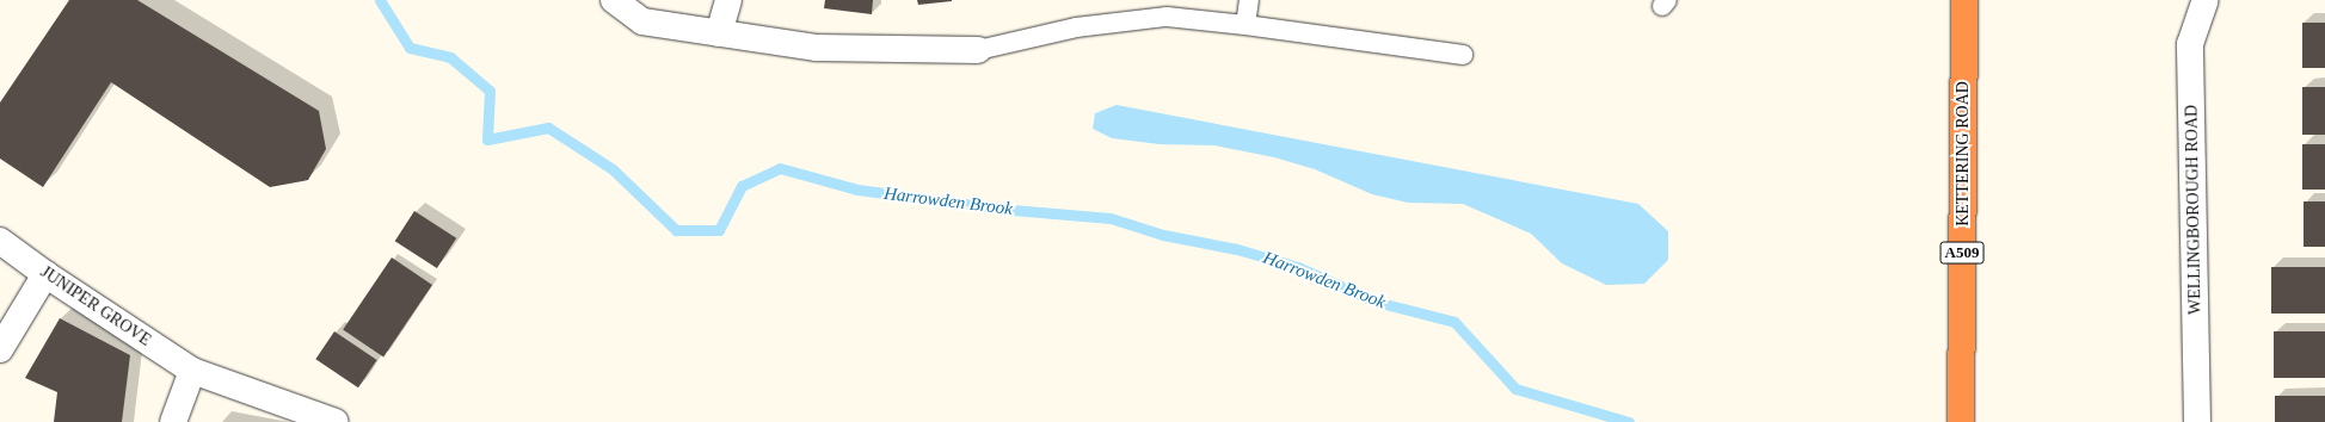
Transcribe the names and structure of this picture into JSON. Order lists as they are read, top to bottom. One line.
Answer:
{"streets":{"highway":["KETTERING ROAD","A509"],"street":["WELLINGBOROUGH ROAD","JUNIPER GROVE"]},"water":["Harrowden Brook"]}
